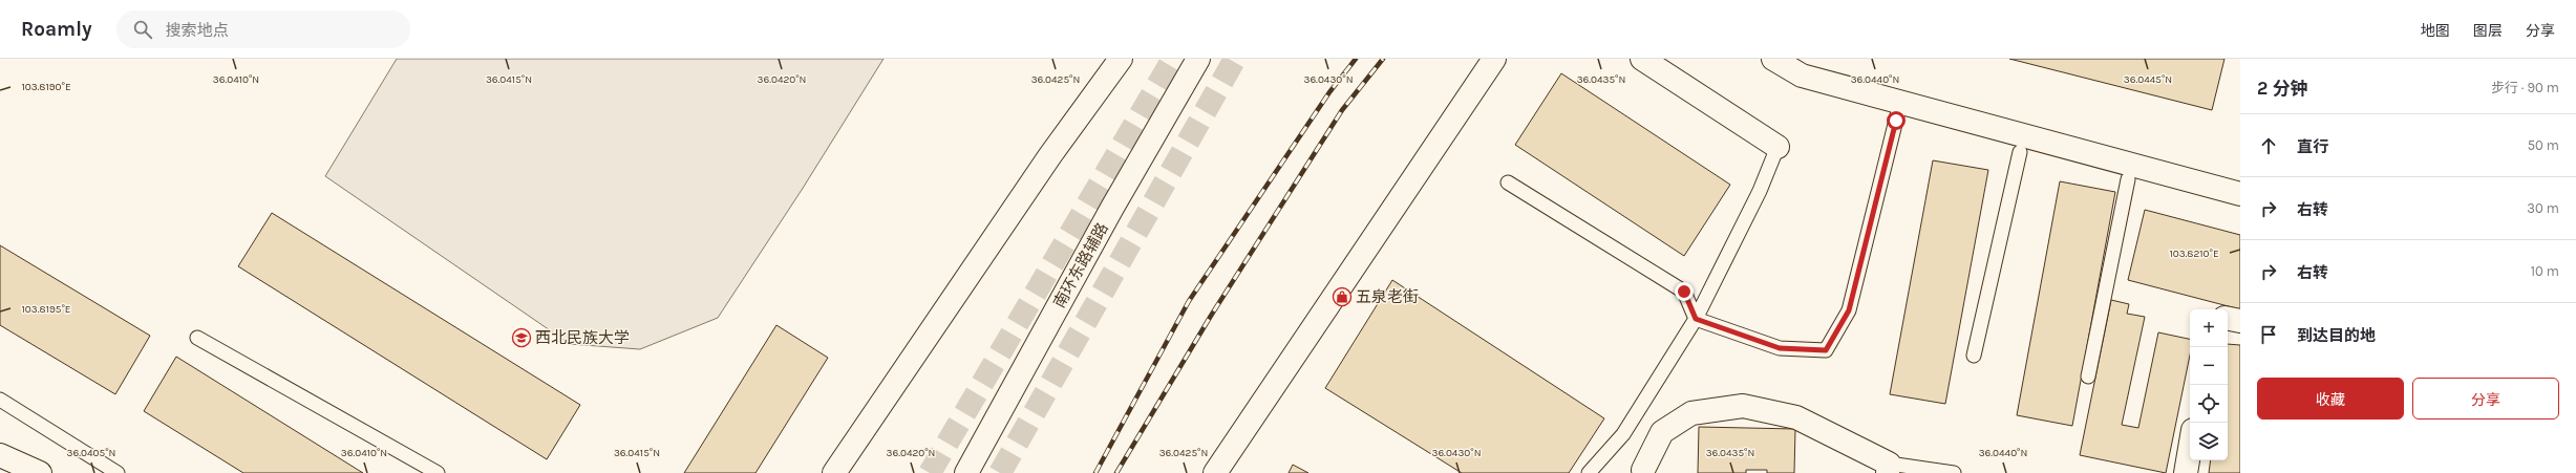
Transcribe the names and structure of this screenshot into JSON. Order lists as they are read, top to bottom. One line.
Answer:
{"streets":{"street":["南环东路辅路"]},"places":{"shop":["五泉老街"],"school or university":["西北民族大学"]},"page":{"header":"Roamly","search":"搜索地点","nav":["地图","图层","分享"],"heading":["2 分钟","步行 · 90 m"],"list":[["直行","50 m"],["右转","30 m"],["右转","10 m"],"到达目的地"],"map_buttons":["+","−"],"buttons":["收藏","分享"]},"coordinates":["36.0410°N","36.0415°N","36.0420°N","36.0425°N","36.0430°N","36.0435°N","36.0440°N","36.0445°N","103.8190°E","103.8210°E","103.8195°E","36.0405°N"]}
